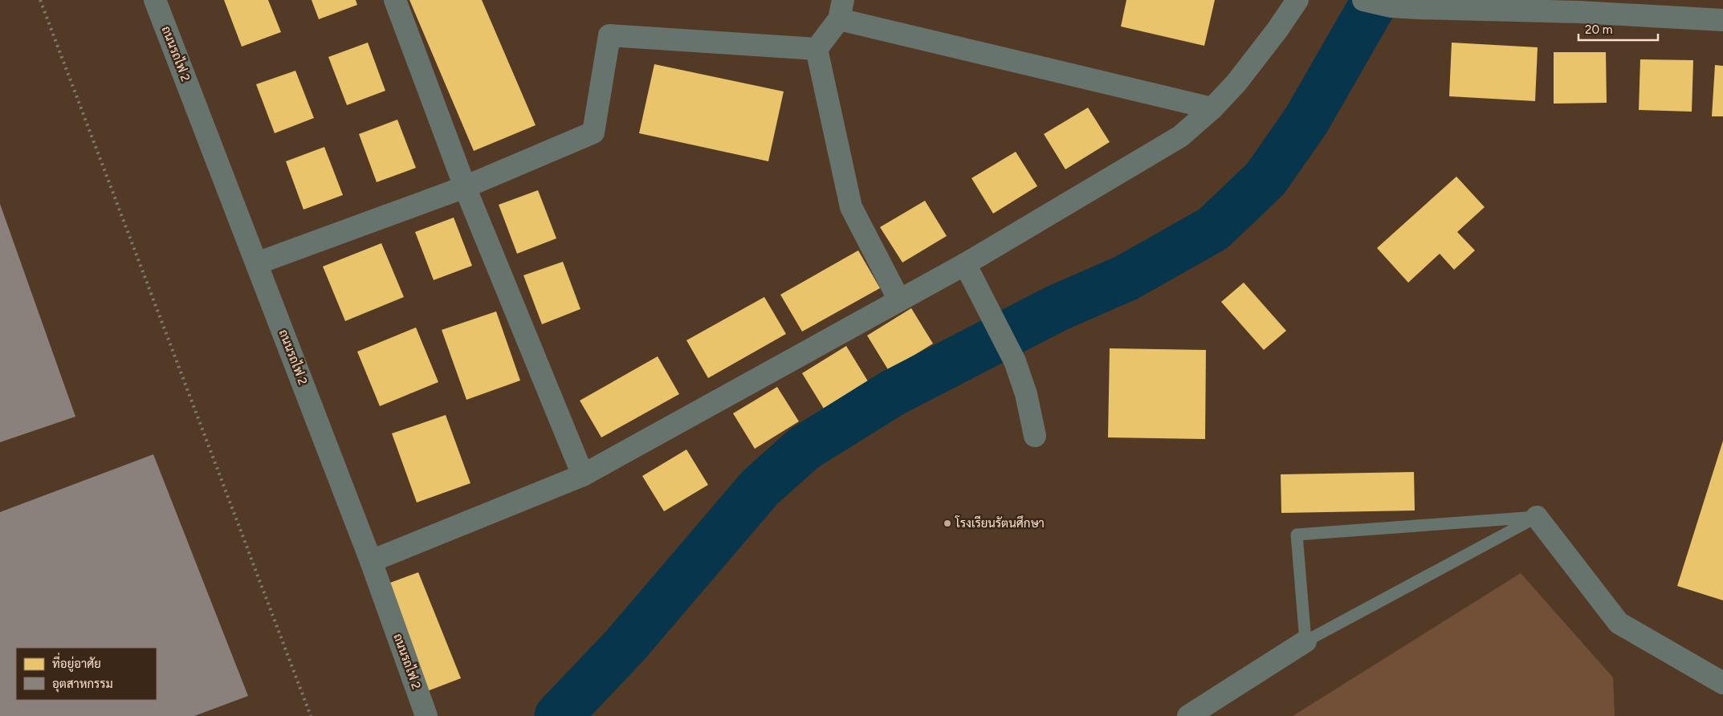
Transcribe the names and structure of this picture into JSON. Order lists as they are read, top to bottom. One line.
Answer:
{"streets":{"street":["ถนนรถไฟ 2"]},"places":["โรงเรียนรัตนศึกษา"],"legend":["ที่อยู่อาศัย","อุตสาหกรรม"],"scale_bar":"20 m"}
